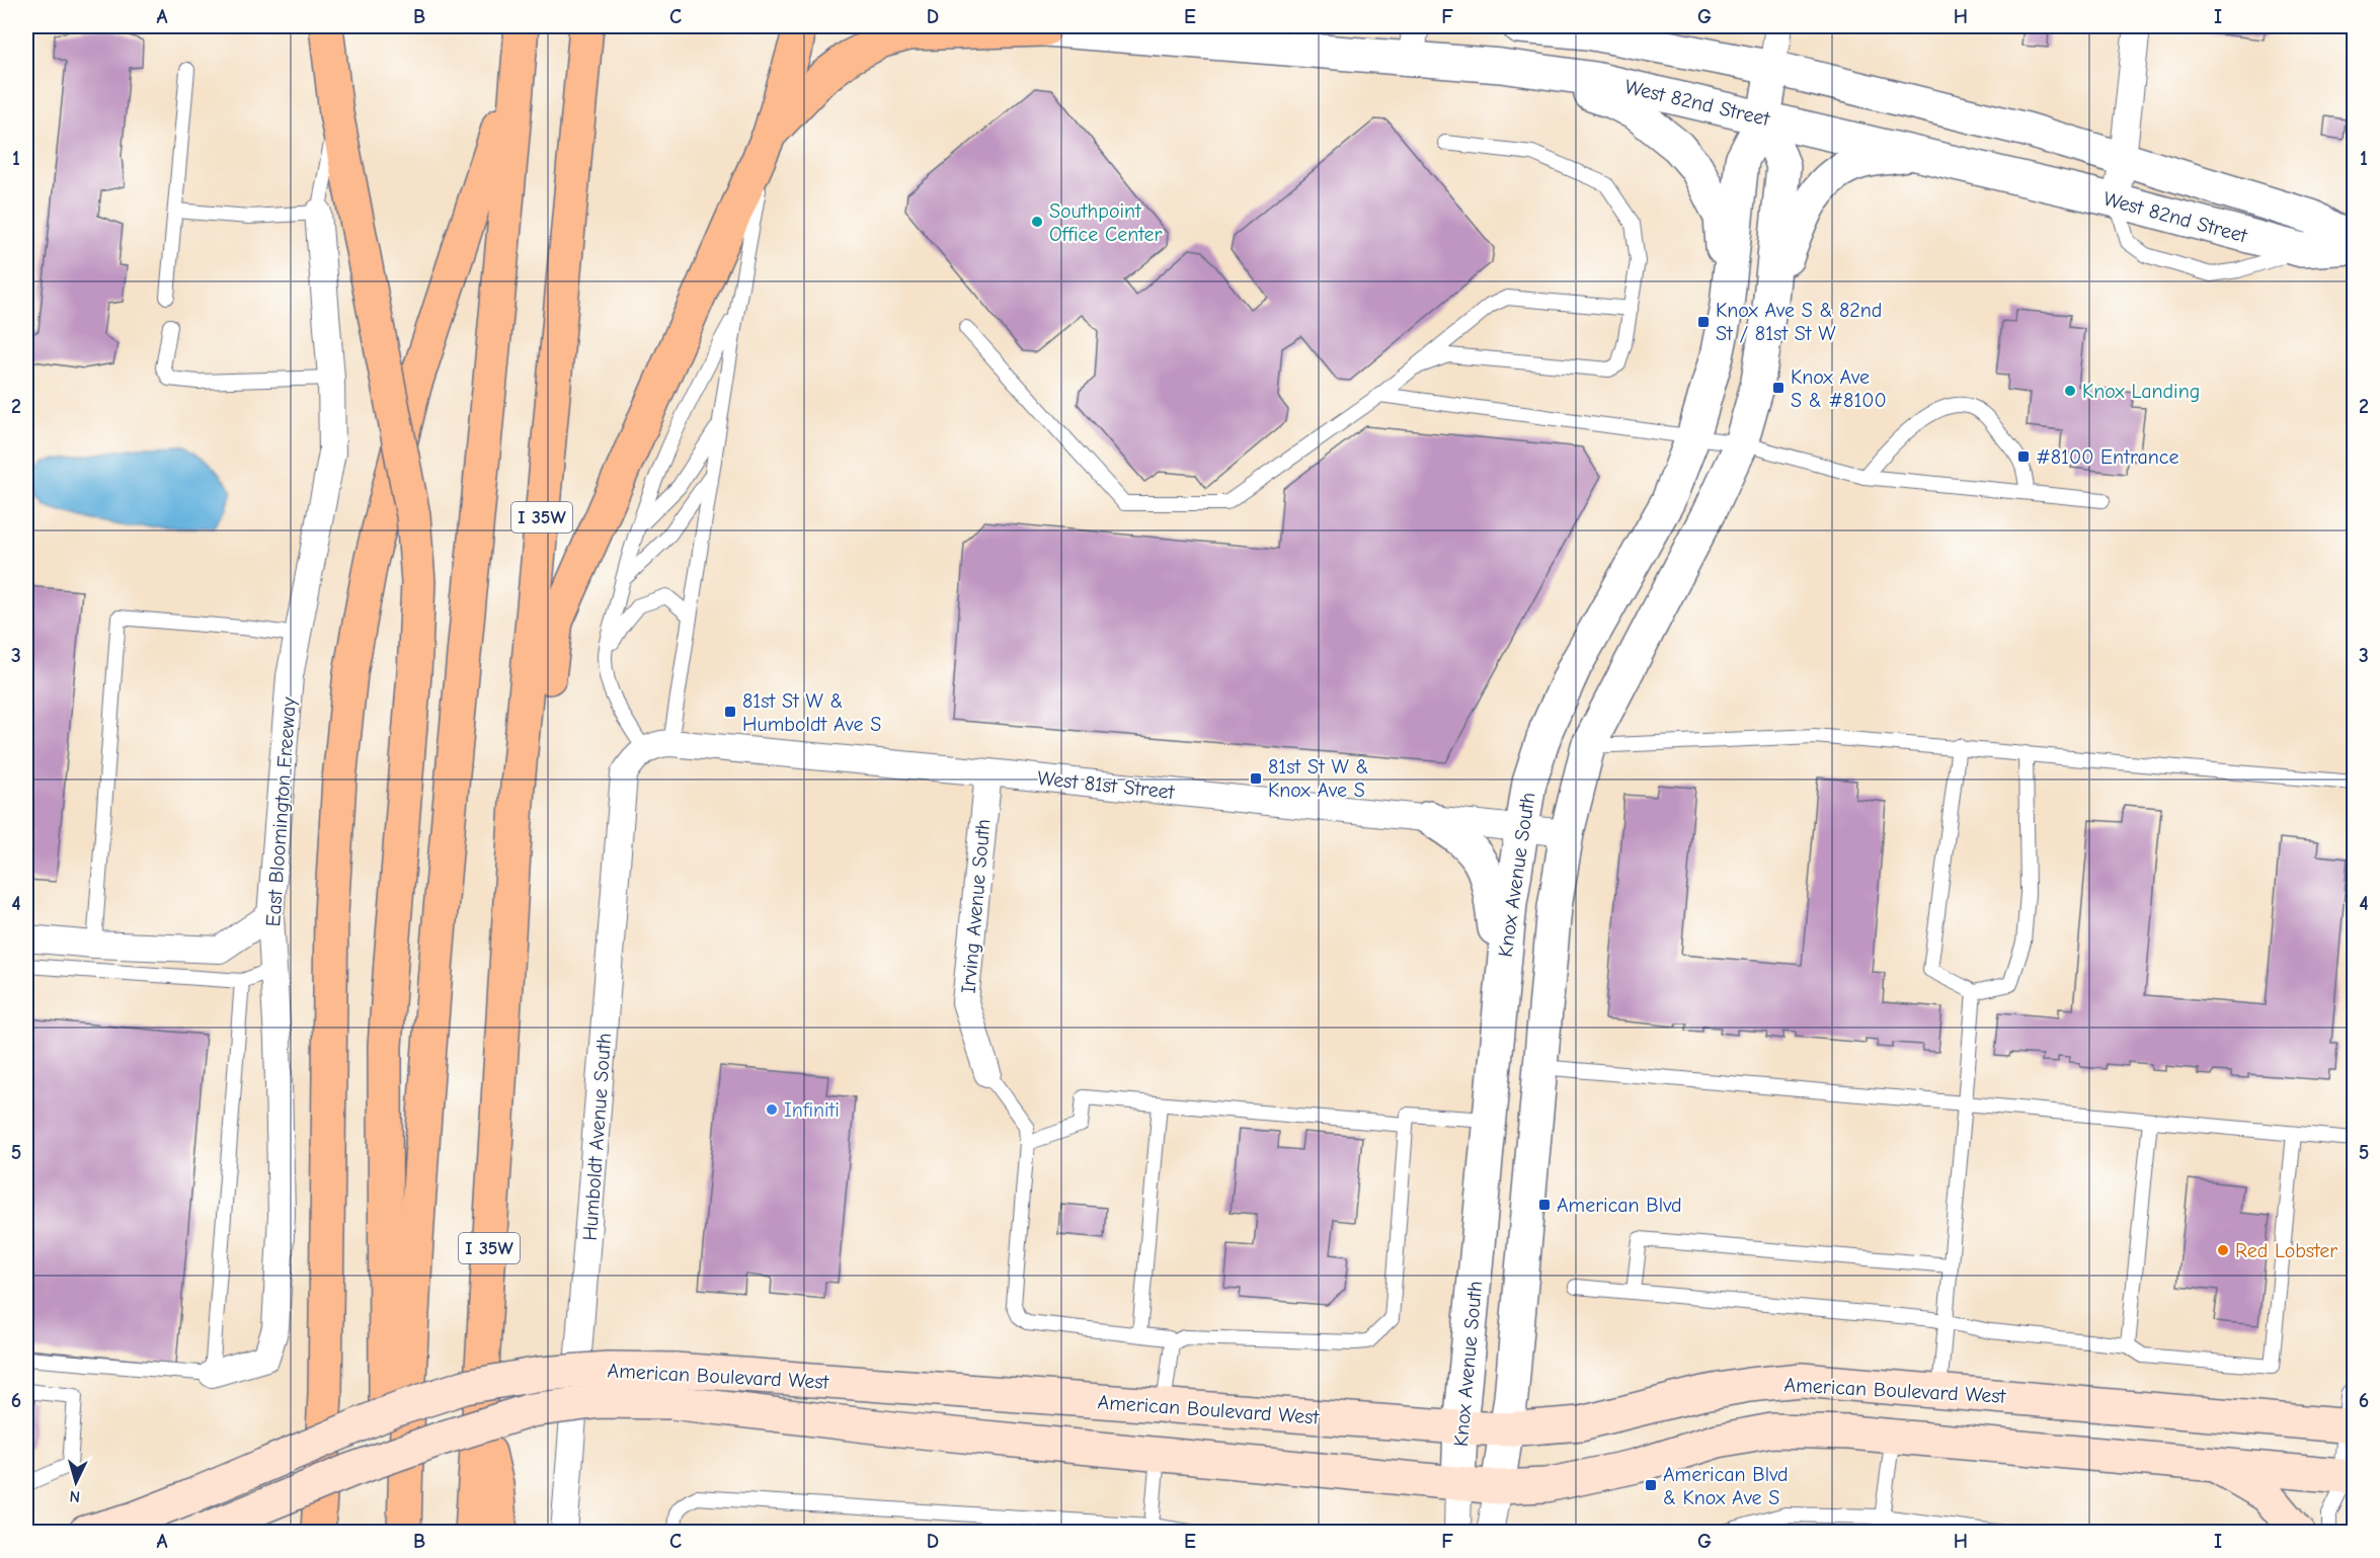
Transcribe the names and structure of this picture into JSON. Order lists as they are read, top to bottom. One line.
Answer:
{"streets":{"highway":["I 35W"],"main road":["American Boulevard West"],"street":["West 82nd Street","West 81st Street","East Bloomington Freeway","Knox Avenue South","Irving Avenue South","Humboldt Avenue South"]},"crossings":[["West 82nd Street","Knox Avenue South"],["West 81st Street","Knox Avenue South"],["West 81st Street","Irving Avenue South"],["West 81st Street","Humboldt Avenue South"],["Knox Avenue South","American Boulevard West"]],"places":{"other":["Southpoint Office Center","Knox Landing","Infiniti","Red Lobster"],"transit":["Knox Ave S & 82nd St / 81st St W","Knox Ave S & #8100","#8100 Entrance","81st St W & Humboldt Ave S","81st St W & Knox Ave S","American Blvd","American Blvd & Knox Ave S"]},"north":"bottom","grid":{"columns":["A","B","C","D","E","F","G","H","I"],"rows":["1","2","3","4","5","6"]}}
